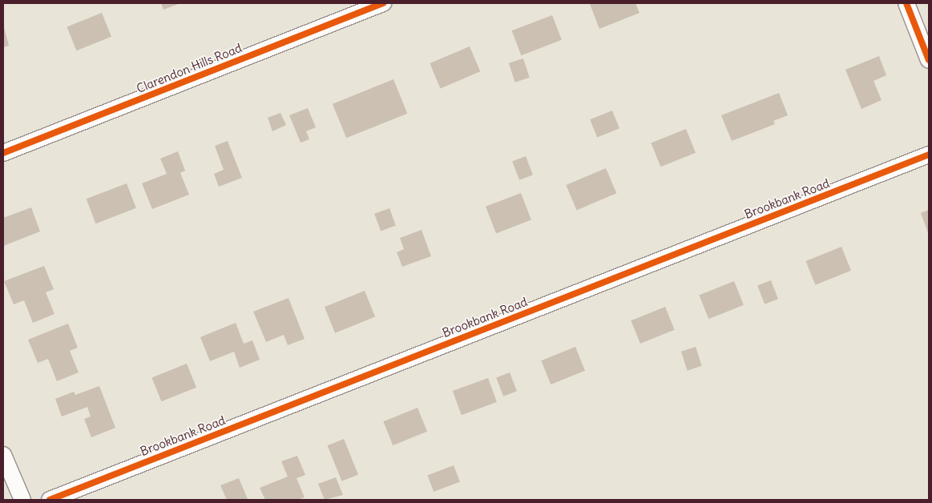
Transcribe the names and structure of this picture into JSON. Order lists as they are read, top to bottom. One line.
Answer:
{"streets":{"street":["Clarendon Hills Road","Brookbank Road"]}}
